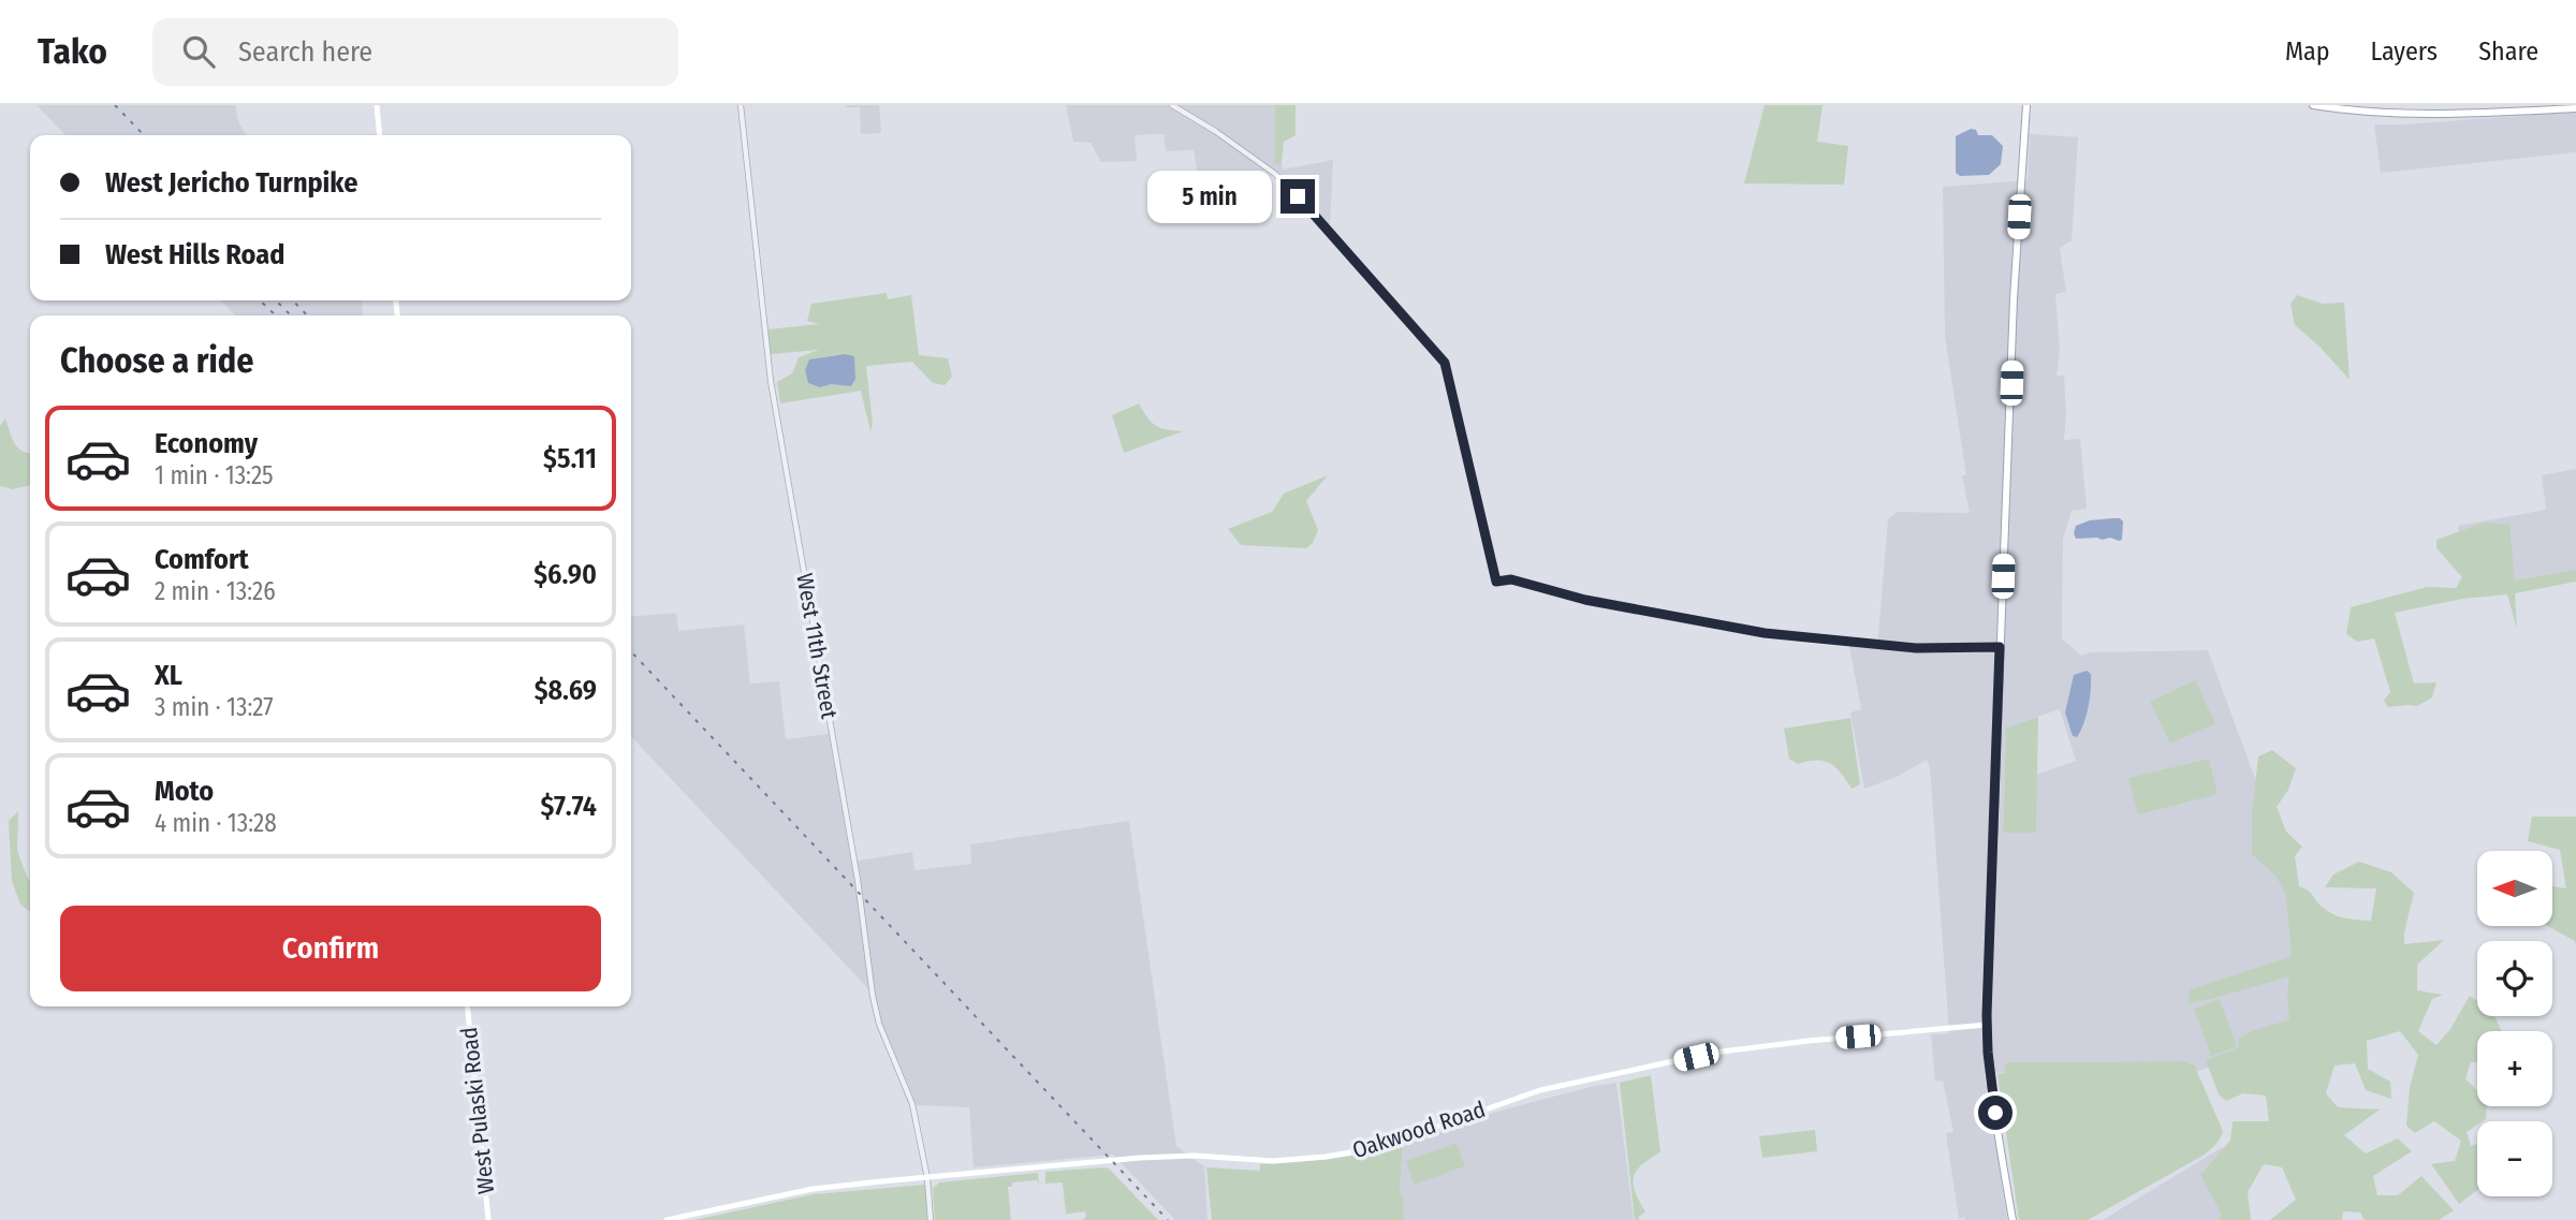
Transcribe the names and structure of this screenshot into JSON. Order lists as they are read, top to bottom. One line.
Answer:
{"streets":{"main road":["West Pulaski Road","Oakwood Road"],"street":["West 11th Street"]},"crossings":[["West 11th Street","Oakwood Road"]],"north":"left","page":{"header":"Tako","search":"Search here","nav":["Map","Layers","Share"],"banner":["West Jericho Turnpike","West Hills Road"],"bubble":"5 min","heading":"Choose a ride","list":[{"name":"Economy","note":"1 min · 13:25","value":"$5.11"},{"name":"Comfort","note":"2 min · 13:26","value":"$6.90"},{"name":"XL","note":"3 min · 13:27","value":"$8.69"},{"name":"Moto","note":"4 min · 13:28","value":"$7.74"}],"map_buttons":["+","−"],"buttons":"Confirm"}}
